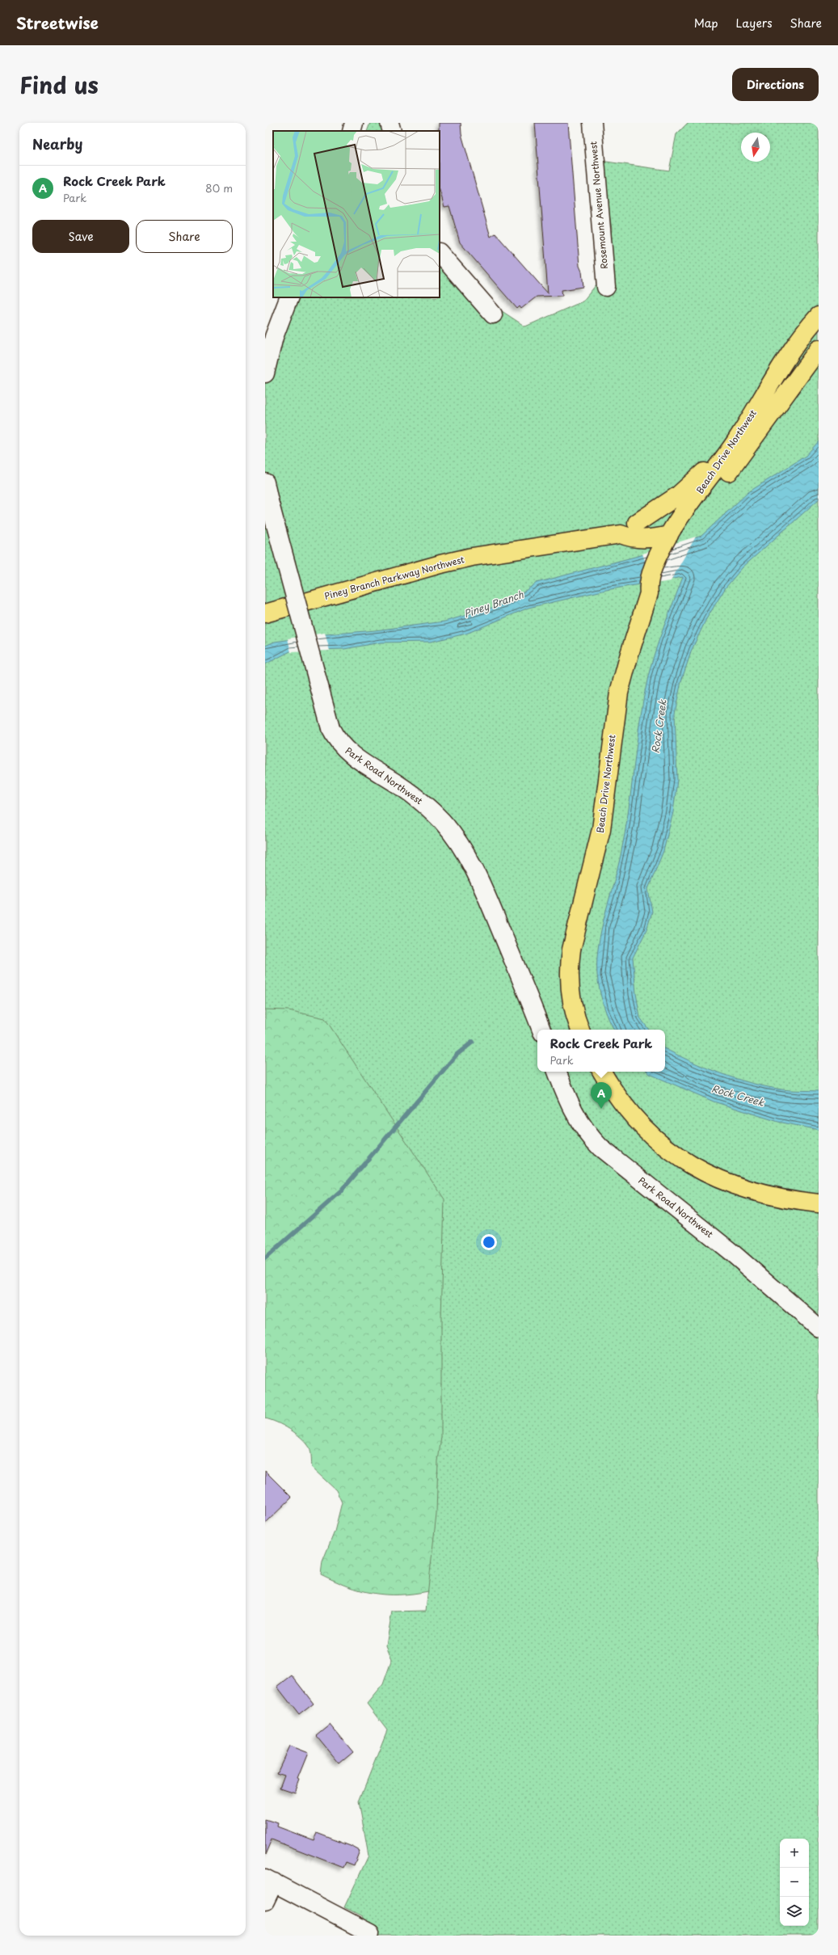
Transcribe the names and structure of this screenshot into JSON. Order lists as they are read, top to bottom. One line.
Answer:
{"streets":{"main road":["Beach Drive Northwest","Piney Branch Parkway Northwest"],"street":["Rosemount Avenue Northwest","Park Road Northwest"]},"crossings":[["Beach Drive Northwest","Piney Branch Parkway Northwest"]],"water":["Piney Branch","Rock Creek"],"north":"bottom","page":{"header":"Streetwise","nav":["Map","Layers","Share"],"title":"Find us","buttons":["Directions",["Save","Share"]],"heading":"Nearby","list":[{"mark":"A","name":"Rock Creek Park","note":"Park","value":"80 m"}],"popup":["Rock Creek Park","Park"],"pins":"A","map_buttons":["+","−"]}}
